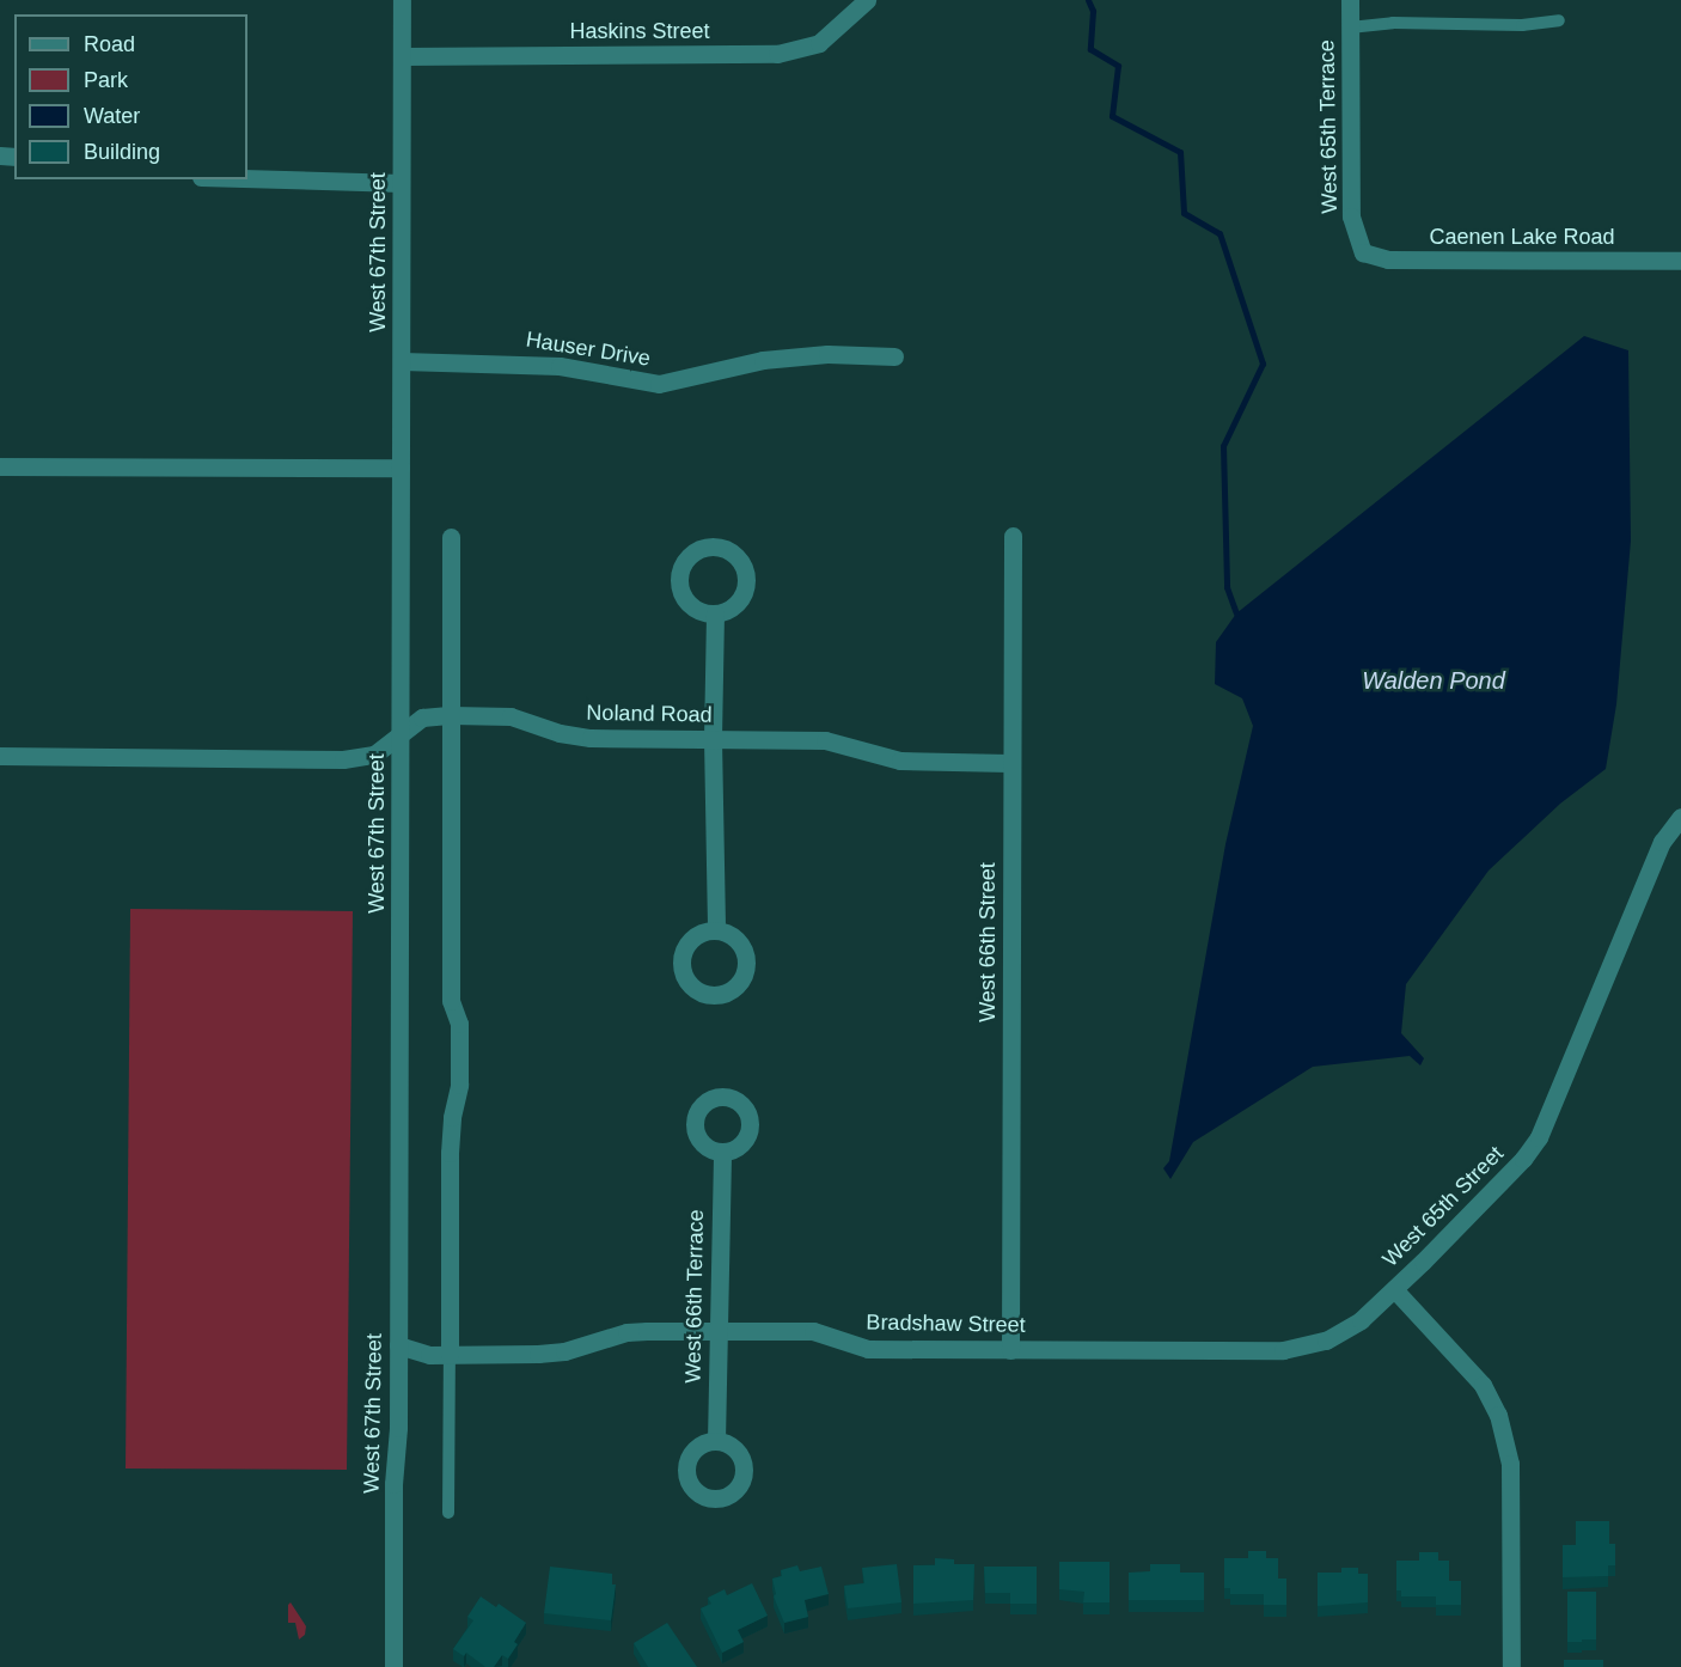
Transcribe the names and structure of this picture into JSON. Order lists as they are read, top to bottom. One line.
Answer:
{"streets":{"street":["Haskins Street","West 65th Terrace","Caenen Lake Road","West 67th Street","Hauser Drive","Noland Road","West 66th Street","West 65th Street","West 66th Terrace","Bradshaw Street"]},"crossings":[["Haskins Street","West 67th Street"],["West 65th Terrace","Caenen Lake Road"],["West 67th Street","Hauser Drive"],["West 67th Street","Noland Road"],["West 67th Street","Bradshaw Street"],["Noland Road","West 66th Street"],["West 66th Street","Bradshaw Street"],["West 65th Street","Bradshaw Street"],["West 66th Terrace","Bradshaw Street"]],"water":["Walden Pond"],"legend":["Road","Park","Water","Building"]}
